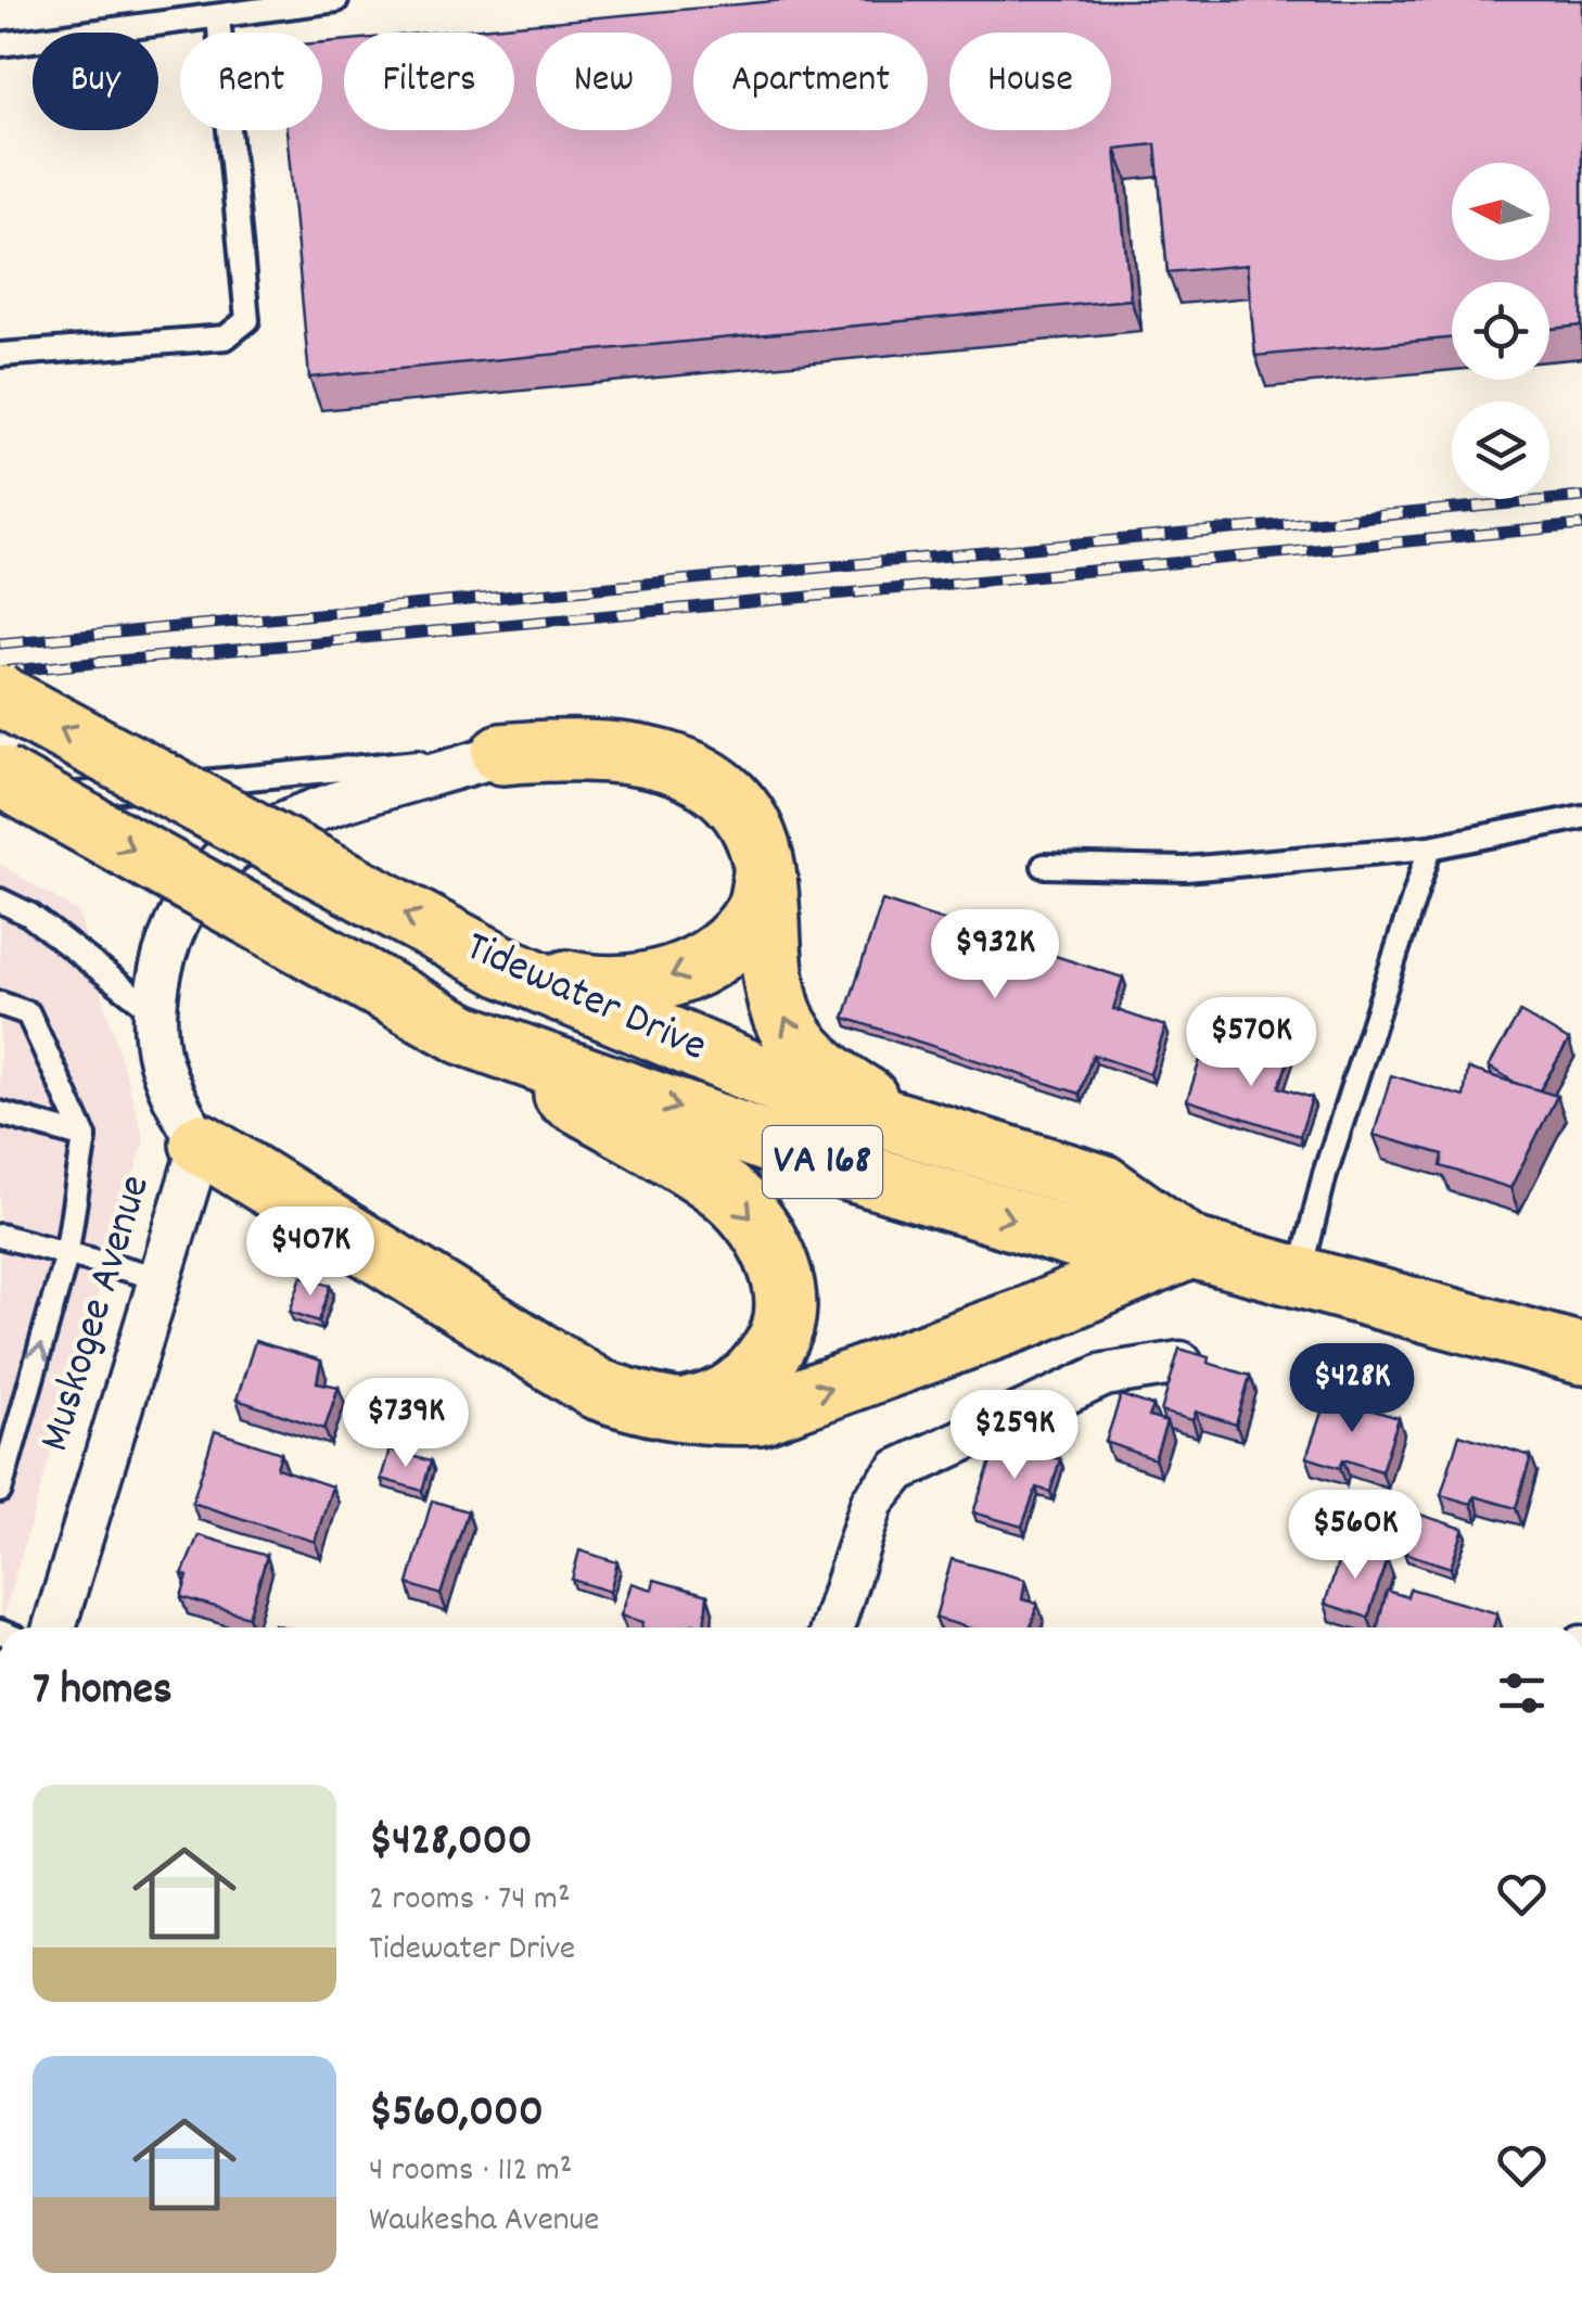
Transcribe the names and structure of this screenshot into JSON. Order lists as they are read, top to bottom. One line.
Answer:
{"streets":{"highway":["Tidewater Drive","VA 168"],"street":["Muskogee Avenue"]},"north":"left","page":{"chip":["Buy","Rent","Filters","New","Apartment","House"],"price":["$932K","$570K","$407K","$428K","$739K","$259K","$560K"],"heading":"7 homes","list":[{"name":"$428,000","note":"2 rooms · 74 m² · Tidewater Drive"},{"name":"$560,000","note":"4 rooms · 112 m² · Waukesha Avenue"}]}}
